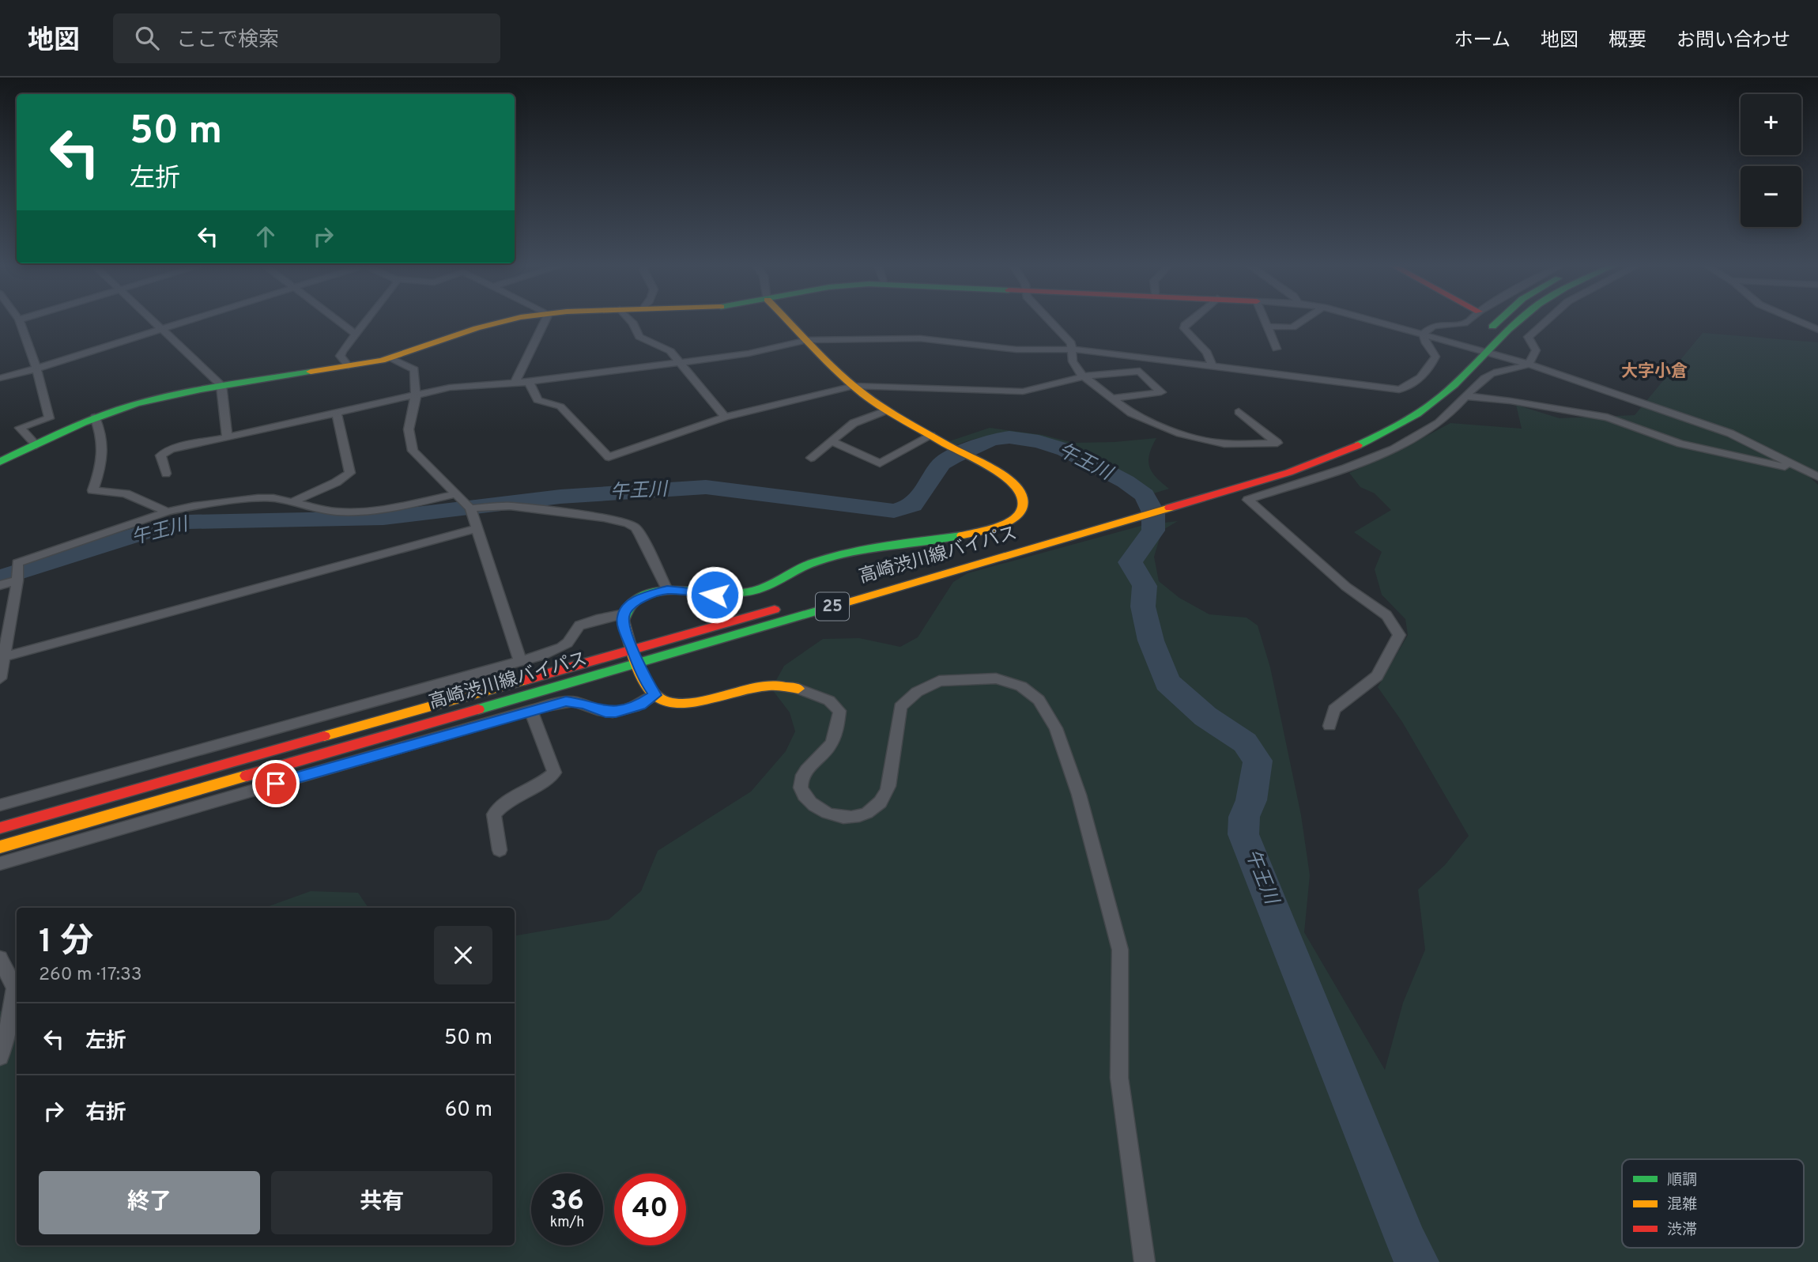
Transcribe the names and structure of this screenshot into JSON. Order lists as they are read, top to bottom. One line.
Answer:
{"streets":{"main road":["高崎渋川線バイパス","25"]},"districts":["大字小倉"],"water":["午王川"],"legend":["順調","混雑","渋滞"],"page":{"header":"地図","search":"ここで検索","nav":["ホーム","地図","概要","お問い合わせ"],"map_buttons":["+","−"],"turn":["50 m","左折"],"heading":["1 分","260 m · 17:33"],"list":[{"name":"左折","value":"50 m"},{"name":"右折","value":"60 m"}],"buttons":["終了","共有"],"speed":"36 km/h","limit":"40"}}
